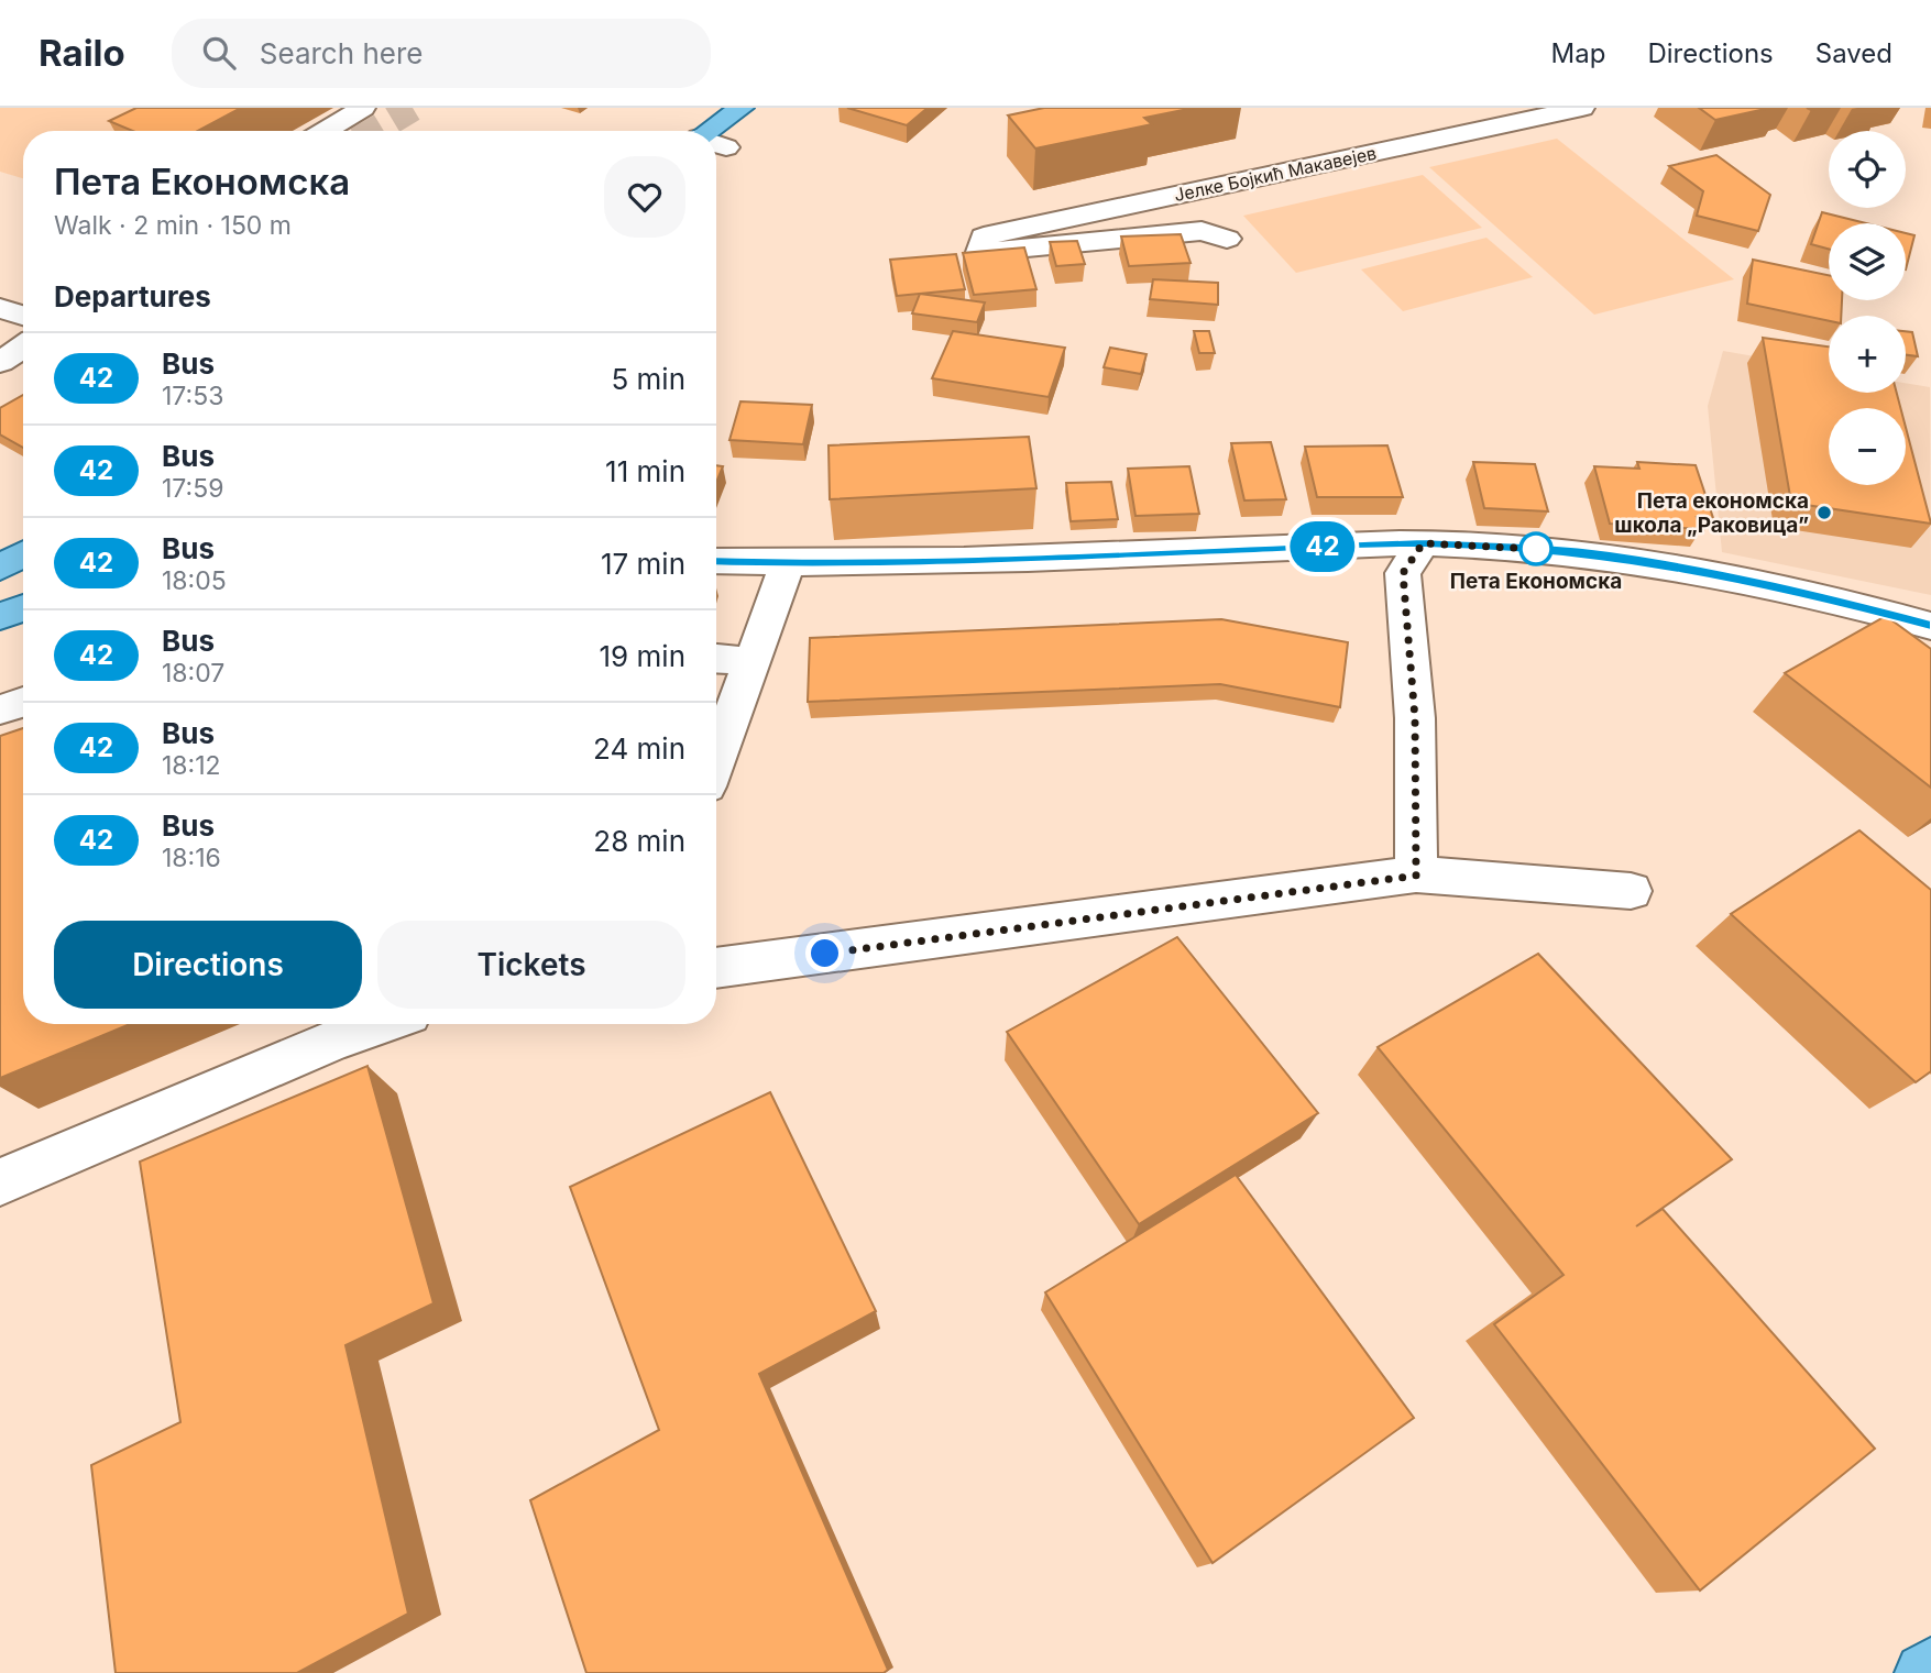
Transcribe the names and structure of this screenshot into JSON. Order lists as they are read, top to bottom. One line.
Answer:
{"streets":{"street":["Јелке Бојкић Макавејев"]},"places":["Пета економска школа „Раковица”","Пета Економска"],"lines":["bus line 42"],"page":{"header":"Railo","search":"Search here","nav":["Map","Directions","Saved"],"on_map":"42","map_buttons":["+","−"],"heading":[["Пета Економска","Walk · 2 min · 150 m"],"Departures"],"list":[{"mark":"42","name":"Bus","note":"17:53","value":"5 min"},{"mark":"42","name":"Bus","note":"17:59","value":"11 min"},{"mark":"42","name":"Bus","note":"18:05","value":"17 min"},{"mark":"42","name":"Bus","note":"18:07","value":"19 min"},{"mark":"42","name":"Bus","note":"18:12","value":"24 min"},{"mark":"42","name":"Bus","note":"18:16","value":"28 min"}],"buttons":["Directions","Tickets"]}}
